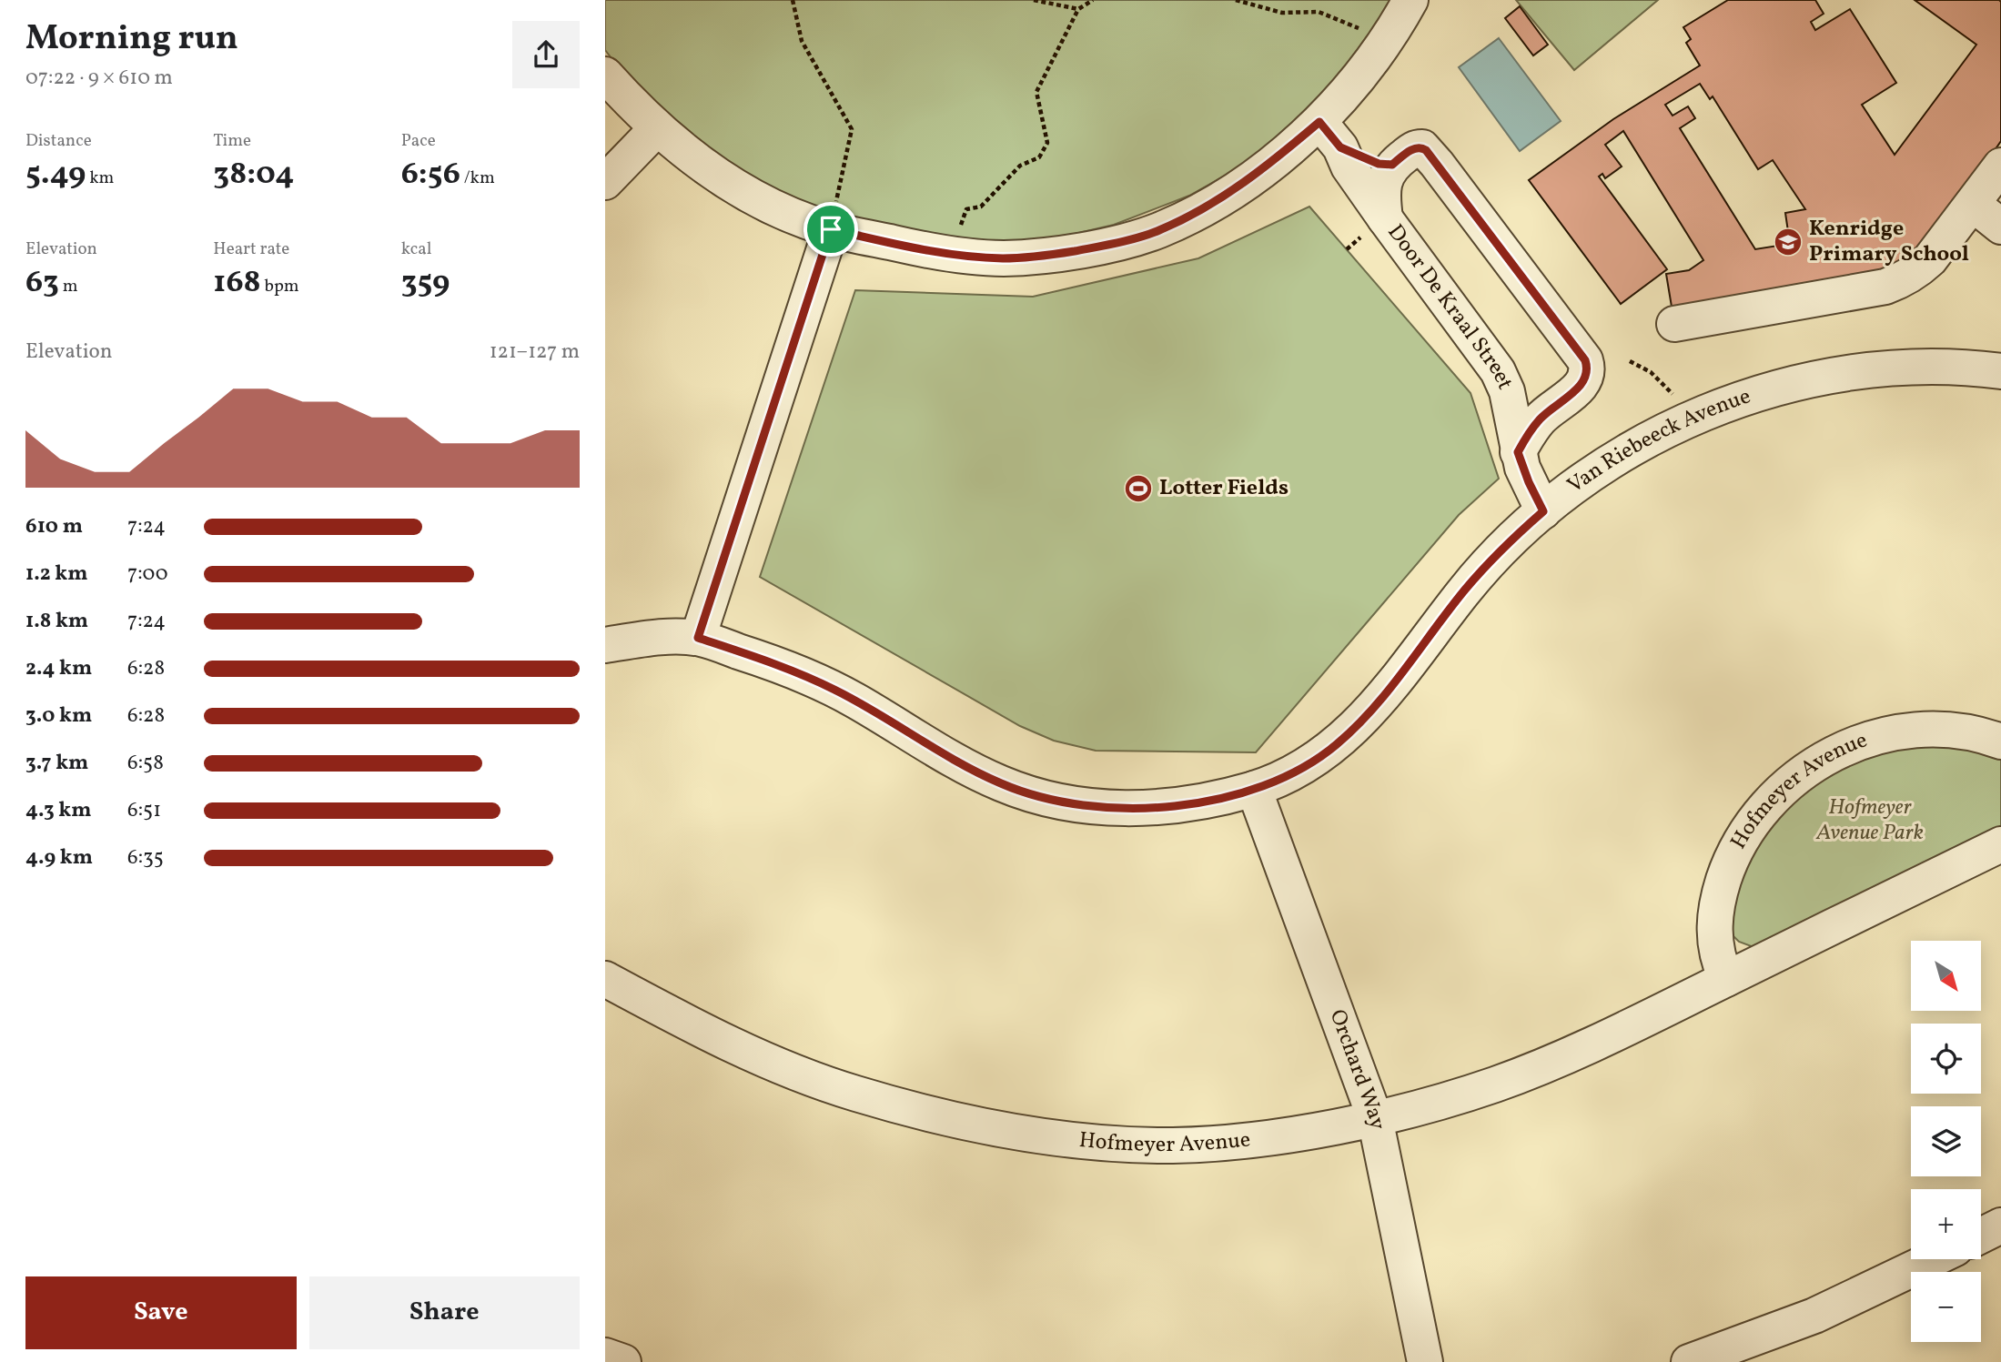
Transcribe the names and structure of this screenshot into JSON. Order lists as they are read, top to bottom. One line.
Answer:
{"streets":{"street":["Door De Kraal Street","Van Riebeeck Avenue","Hofmeyer Avenue","Orchard Way"]},"crossings":[["Van Riebeeck Avenue","Orchard Way"],["Hofmeyer Avenue","Orchard Way"]],"parks":["Hofmeyer Avenue Park"],"places":{"school or university":["Kenridge Primary School"],"sports":["Lotter Fields"]},"north":"bottom right","page":{"heading":["Morning run","07:22 · 9 × 610 m"],"stats":[["Distance","5.49 km"],["Time","38:04"],["Pace","6:56 /km"],["Elevation","63 m"],["Heart rate","168 bpm"],["kcal","359"]],"chart":["Elevation","121–127 m"],"list":[{"name":"610 m","note":"7:24"},{"name":"1.2 km","note":"7:00"},{"name":"1.8 km","note":"7:24"},{"name":"2.4 km","note":"6:28"},{"name":"3.0 km","note":"6:28"},{"name":"3.7 km","note":"6:58"},{"name":"4.3 km","note":"6:51"},{"name":"4.9 km","note":"6:35"}],"map_buttons":["+","−"],"buttons":["Save","Share"]}}
